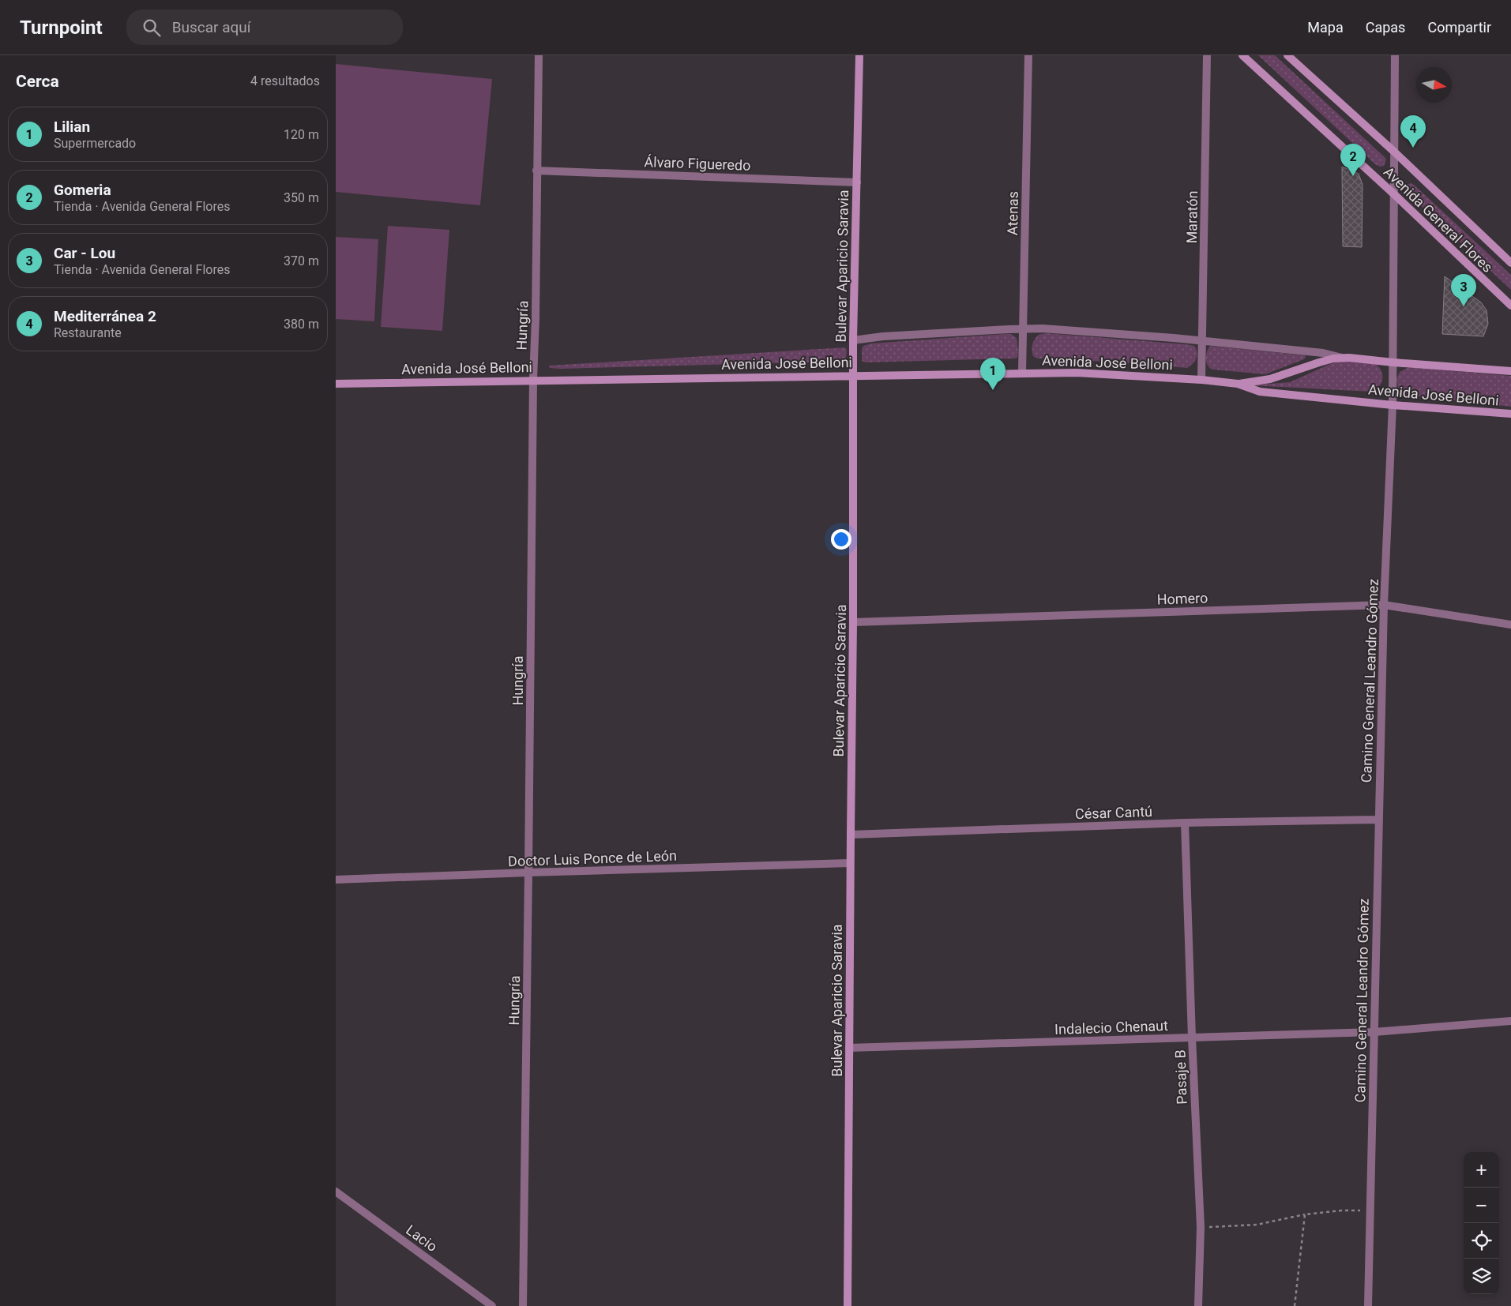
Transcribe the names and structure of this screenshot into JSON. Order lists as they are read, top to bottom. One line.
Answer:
{"streets":{"main road":["Avenida General Flores","Bulevar Aparicio Saravia","Avenida José Belloni"],"street":["Álvaro Figueredo","Atenas","Maratón","Hungría","Homero","Camino General Leandro Gómez","César Cantú","Doctor Luis Ponce de León","Indalecio Chenaut","Pasaje B","Lacio"]},"crossings":[["Álvaro Figueredo","Bulevar Aparicio Saravia"],["Álvaro Figueredo","Hungría"],["Atenas","Avenida José Belloni"],["Maratón","Avenida José Belloni"],["Avenida General Flores","Camino General Leandro Gómez"],["Bulevar Aparicio Saravia","Avenida José Belloni"],["Bulevar Aparicio Saravia","Homero"],["Bulevar Aparicio Saravia","César Cantú"],["Bulevar Aparicio Saravia","Doctor Luis Ponce de León"],["Bulevar Aparicio Saravia","Indalecio Chenaut"],["Hungría","Avenida José Belloni"],["Hungría","Doctor Luis Ponce de León"],["Avenida José Belloni","Camino General Leandro Gómez"],["Homero","Camino General Leandro Gómez"],["Camino General Leandro Gómez","César Cantú"],["Camino General Leandro Gómez","Indalecio Chenaut"],["César Cantú","Pasaje B"],["Indalecio Chenaut","Pasaje B"]],"north":"right","page":{"header":"Turnpoint","search":"Buscar aquí","nav":["Mapa","Capas","Compartir"],"heading":["Cerca","4 resultados"],"list":[{"mark":"1","name":"Lilian","note":"Supermercado","value":"120 m"},{"mark":"2","name":"Gomeria","note":"Tienda · Avenida General Flores","value":"350 m"},{"mark":"3","name":"Car - Lou","note":"Tienda · Avenida General Flores","value":"370 m"},{"mark":"4","name":"Mediterránea 2","note":"Restaurante","value":"380 m"}],"pins":["4","2","3","1"],"map_buttons":["+","−"]}}
